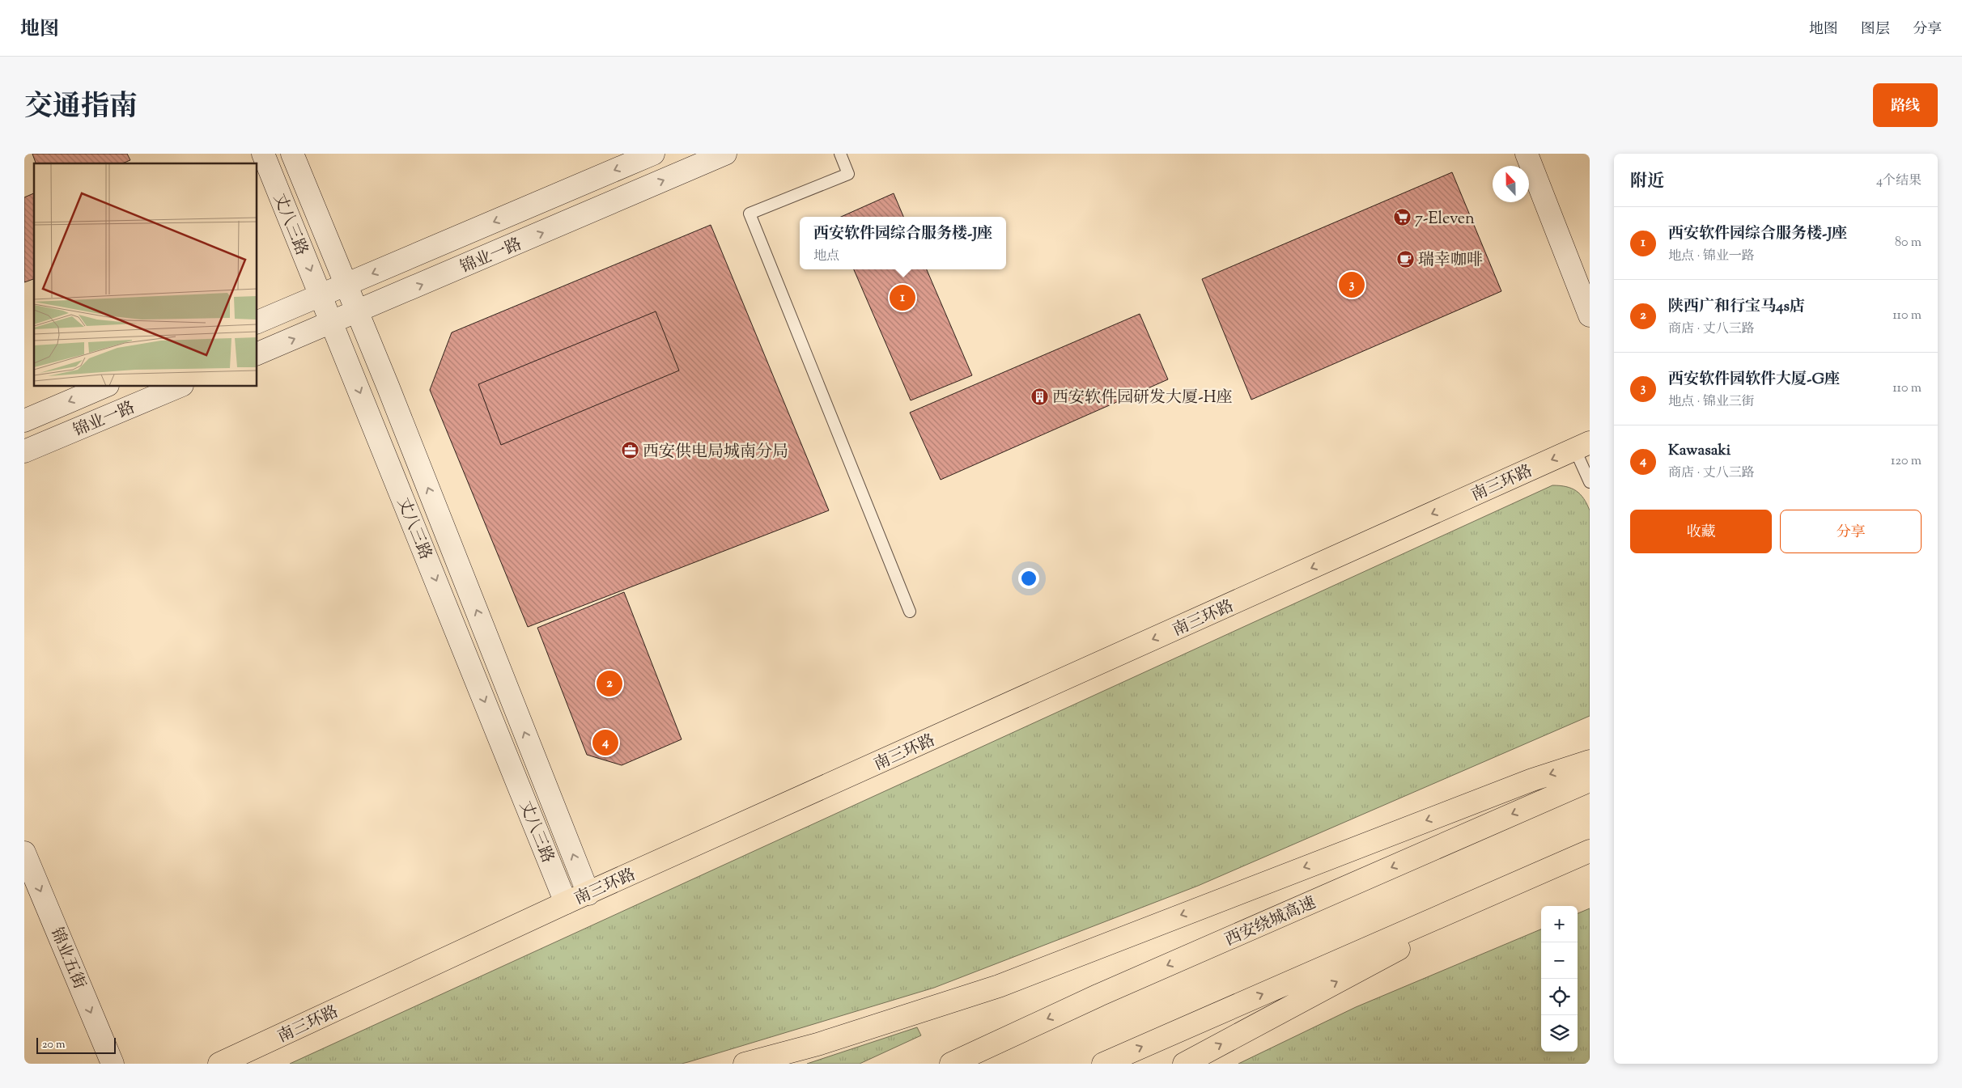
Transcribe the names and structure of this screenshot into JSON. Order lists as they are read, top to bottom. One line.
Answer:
{"streets":{"highway":["南三环路","西安绕城高速"],"street":["丈八三路","锦业一路","锦业五街"]},"crossings":[["丈八三路","锦业一路"],["丈八三路","南三环路"]],"one_way":["南三环路","锦业五街"],"places":{"supermarket":["7-Eleven"],"cafe":["瑞幸咖啡"],"building":["西安软件园研发大厦-H座"],"office":["西安供电局城南分局"]},"scale_bar":"20 m","north":"top","page":{"header":"地图","nav":["地图","图层","分享"],"title":"交通指南","buttons":["路线",["收藏","分享"]],"heading":["附近","4个结果"],"list":[{"mark":"1","name":"西安软件园综合服务楼-J座","note":"地点 · 锦业一路","value":"80 m"},{"mark":"2","name":"陕西广和行宝马4s店","note":"商店 · 丈八三路","value":"110 m"},{"mark":"3","name":"西安软件园软件大厦-G座","note":"地点 · 锦业三街","value":"110 m"},{"mark":"4","name":"Kawasaki","note":"商店 · 丈八三路","value":"120 m"}],"popup":["西安软件园综合服务楼-J座","地点"],"pins":["3","1","2","4"],"map_buttons":["+","−"],"scale":"20 m"}}
